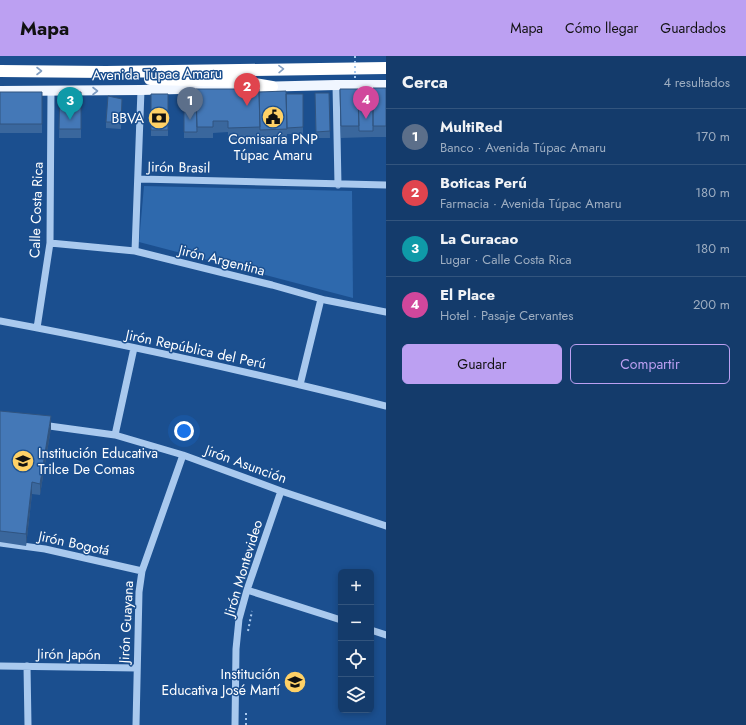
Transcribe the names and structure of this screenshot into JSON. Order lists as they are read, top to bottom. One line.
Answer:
{"streets":{"highway":["Avenida Túpac Amaru"],"street":["Jirón Brasil","Calle Costa Rica","Jirón Argentina","Jirón República del Perú","Jirón Asunción","Jirón Bogotá","Jirón Montevideo","Jirón Guayana","Jirón Japón"]},"crossings":[["Avenida Túpac Amaru","Calle Costa Rica"],["Calle Costa Rica","Jirón Argentina"],["Calle Costa Rica","Jirón República del Perú"],["Jirón Asunción","Jirón Montevideo"],["Jirón Asunción","Jirón Guayana"],["Jirón Bogotá","Jirón Guayana"],["Jirón Guayana","Jirón Japón"]],"places":{"public building":["Comisaría PNP Túpac Amaru"],"bank":["BBVA"],"school or university":["Institución Educativa Trilce De Comas","Institución Educativa José Martí"]},"page":{"header":"Mapa","nav":["Mapa","Cómo llegar","Guardados"],"heading":["Cerca","4 resultados"],"pins":["2","4","1","3"],"list":[{"mark":"1","name":"MultiRed","note":"Banco · Avenida Túpac Amaru","value":"170 m"},{"mark":"2","name":"Boticas Perú","note":"Farmacia · Avenida Túpac Amaru","value":"180 m"},{"mark":"3","name":"La Curacao","note":"Lugar · Calle Costa Rica","value":"180 m"},{"mark":"4","name":"El Place","note":"Hotel · Pasaje Cervantes","value":"200 m"}],"buttons":["Guardar","Compartir"],"map_buttons":["+","−"]}}
